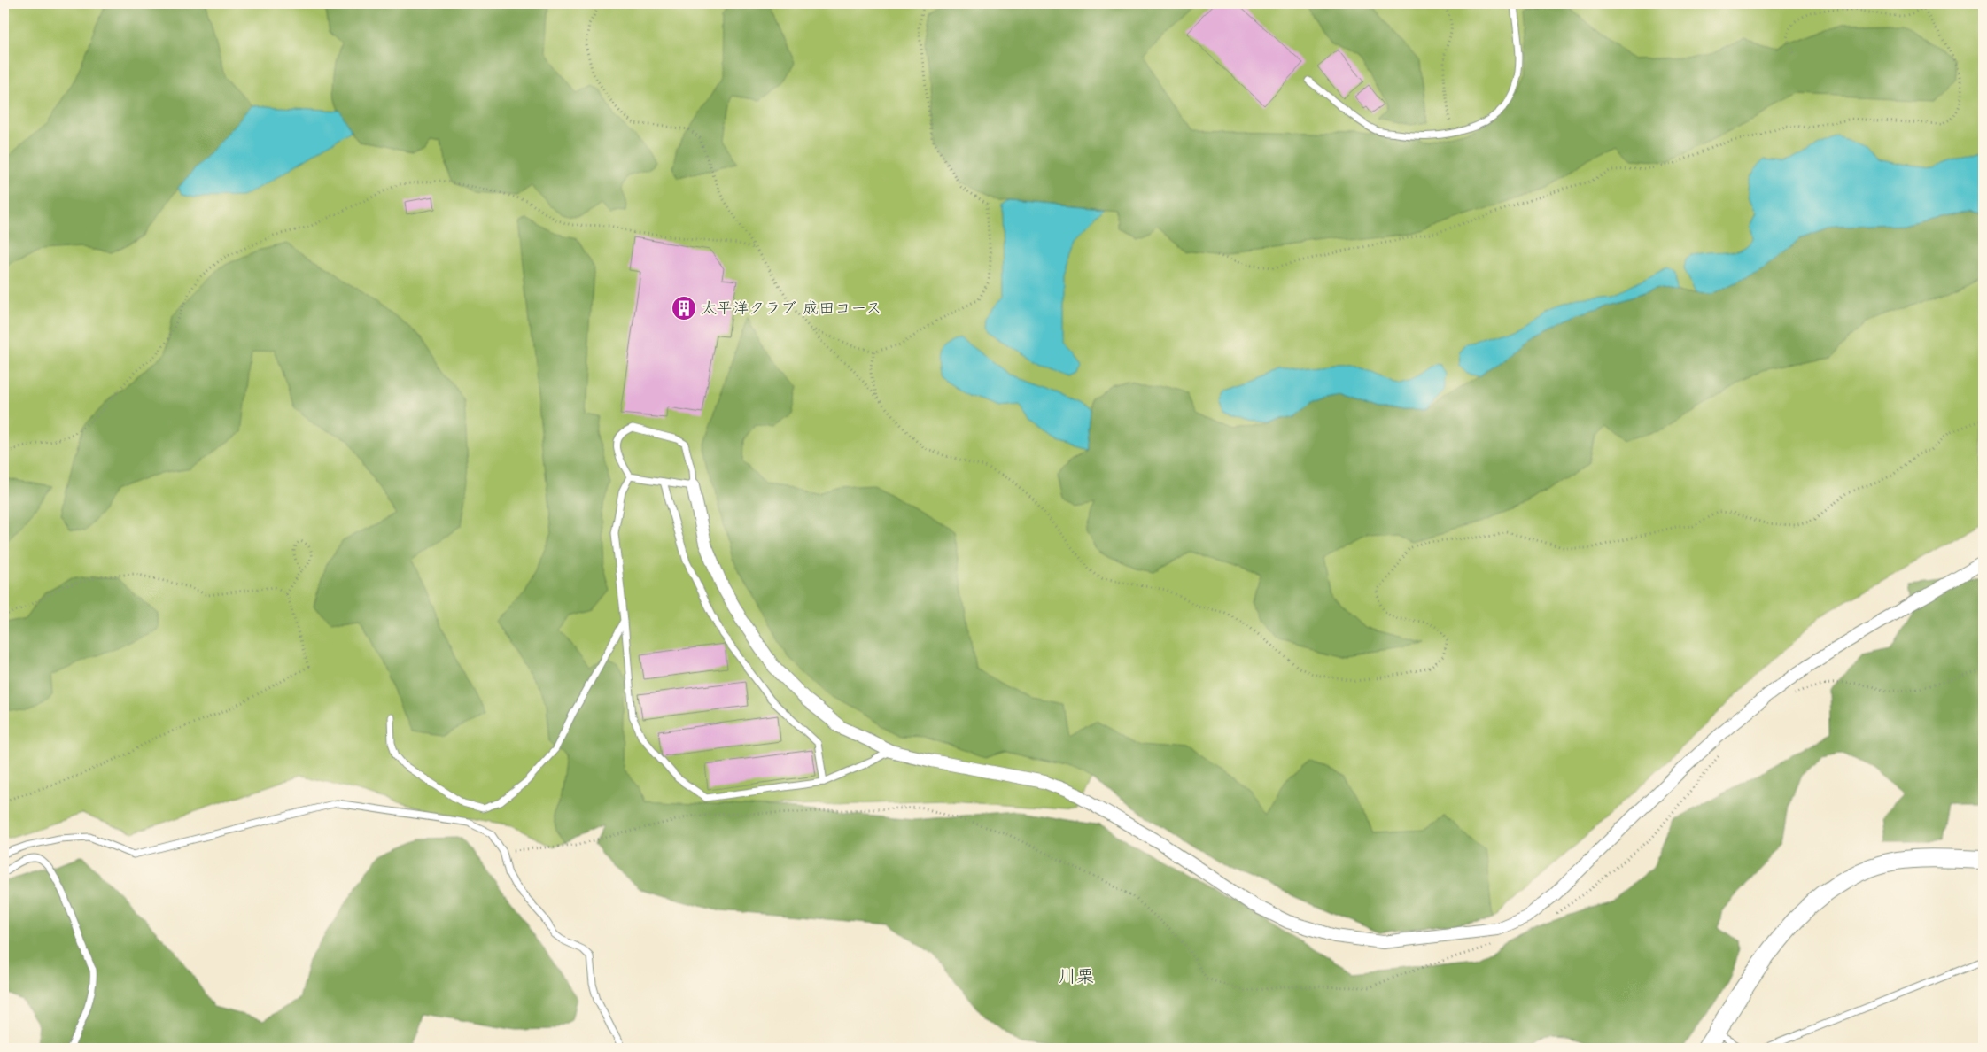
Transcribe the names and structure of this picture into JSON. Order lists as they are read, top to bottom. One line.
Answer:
{"districts":["川栗"],"places":{"building":["太平洋クラブ 成田コース"]}}
